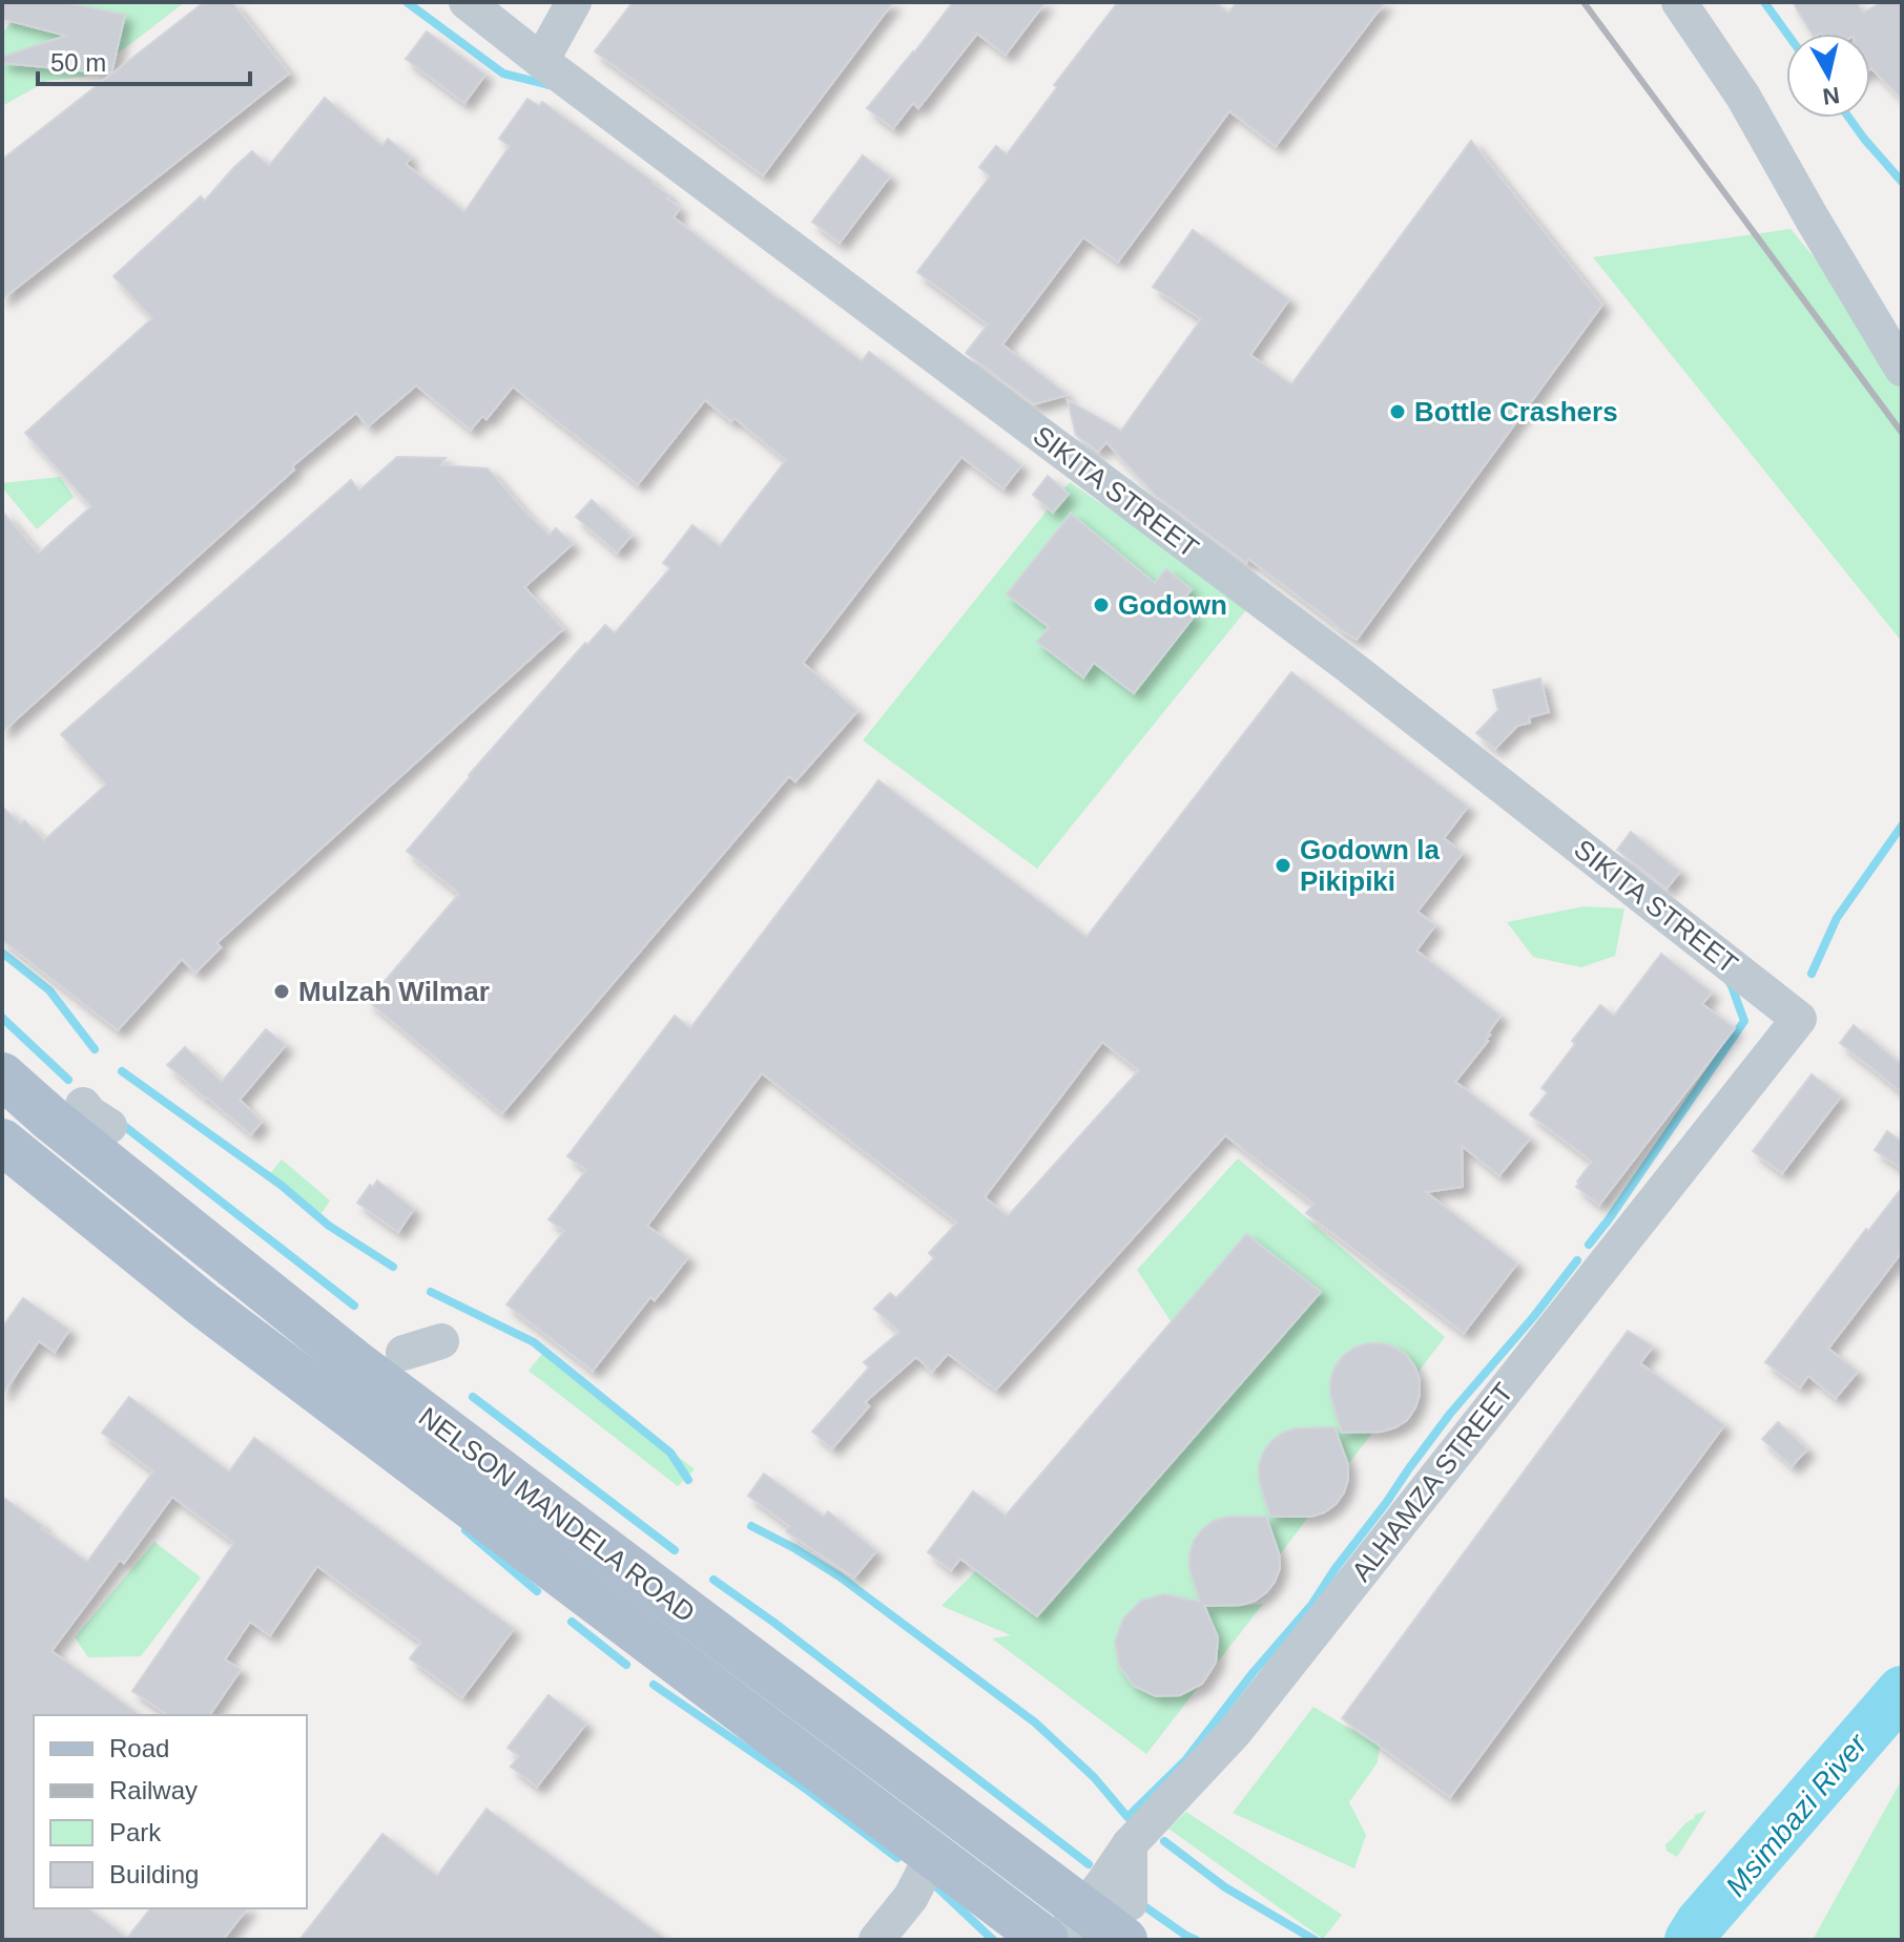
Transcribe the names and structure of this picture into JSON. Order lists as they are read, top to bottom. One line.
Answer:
{"streets":{"main road":["NELSON MANDELA ROAD"],"street":["SIKITA STREET","ALHAMZA STREET"]},"crossings":[["SIKITA STREET","ALHAMZA STREET"],["ALHAMZA STREET","NELSON MANDELA ROAD"]],"water":["Msimbazi River"],"places":["Bottle Crashers","Godown","Godown la Pikipiki","Mulzah Wilmar"],"legend":["Road","Railway","Park","Building"],"scale_bar":"50 m","north":"bottom"}
